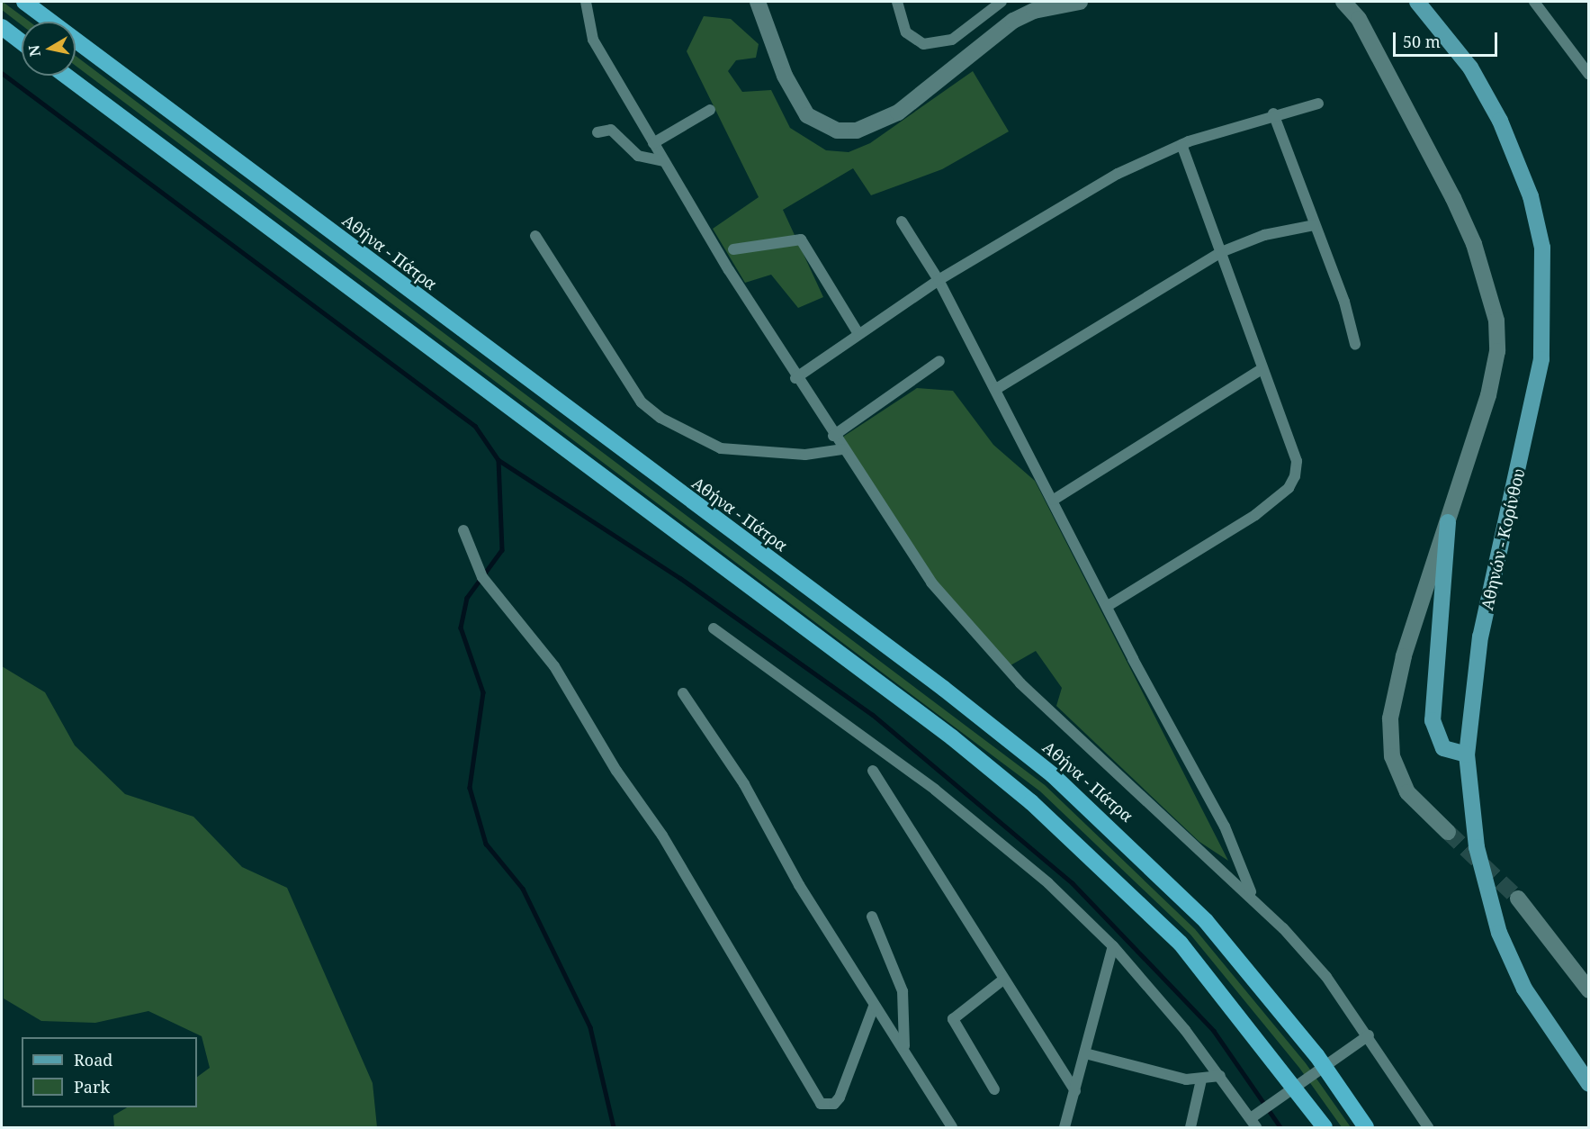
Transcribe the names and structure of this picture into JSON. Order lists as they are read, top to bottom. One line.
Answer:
{"streets":{"highway":["Αθήνα - Πάτρα"],"main road":["Αθηνών - Κορίνθου"]},"legend":["Road","Park"],"scale_bar":"50 m","north":"left"}
